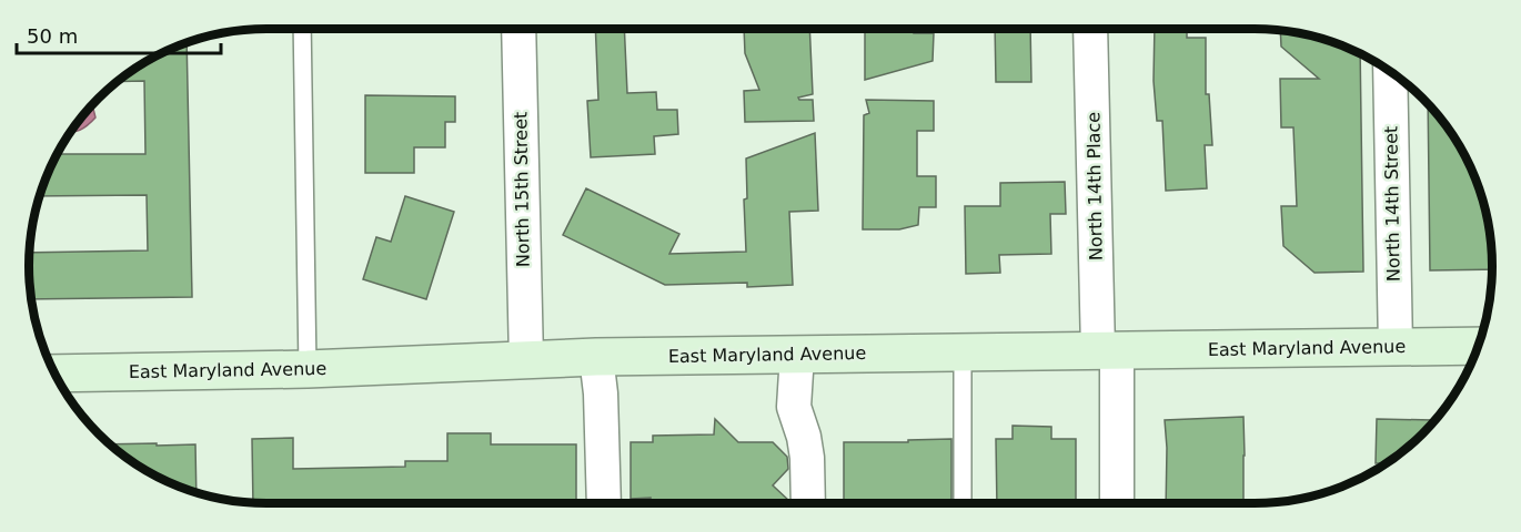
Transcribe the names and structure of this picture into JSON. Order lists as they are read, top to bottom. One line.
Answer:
{"streets":{"street":["North 14th Place","North 15th Street","North 14th Street","East Maryland Avenue"]},"crossings":[["North 14th Place","East Maryland Avenue"],["North 15th Street","East Maryland Avenue"],["North 14th Street","East Maryland Avenue"]],"scale_bar":"50 m"}
